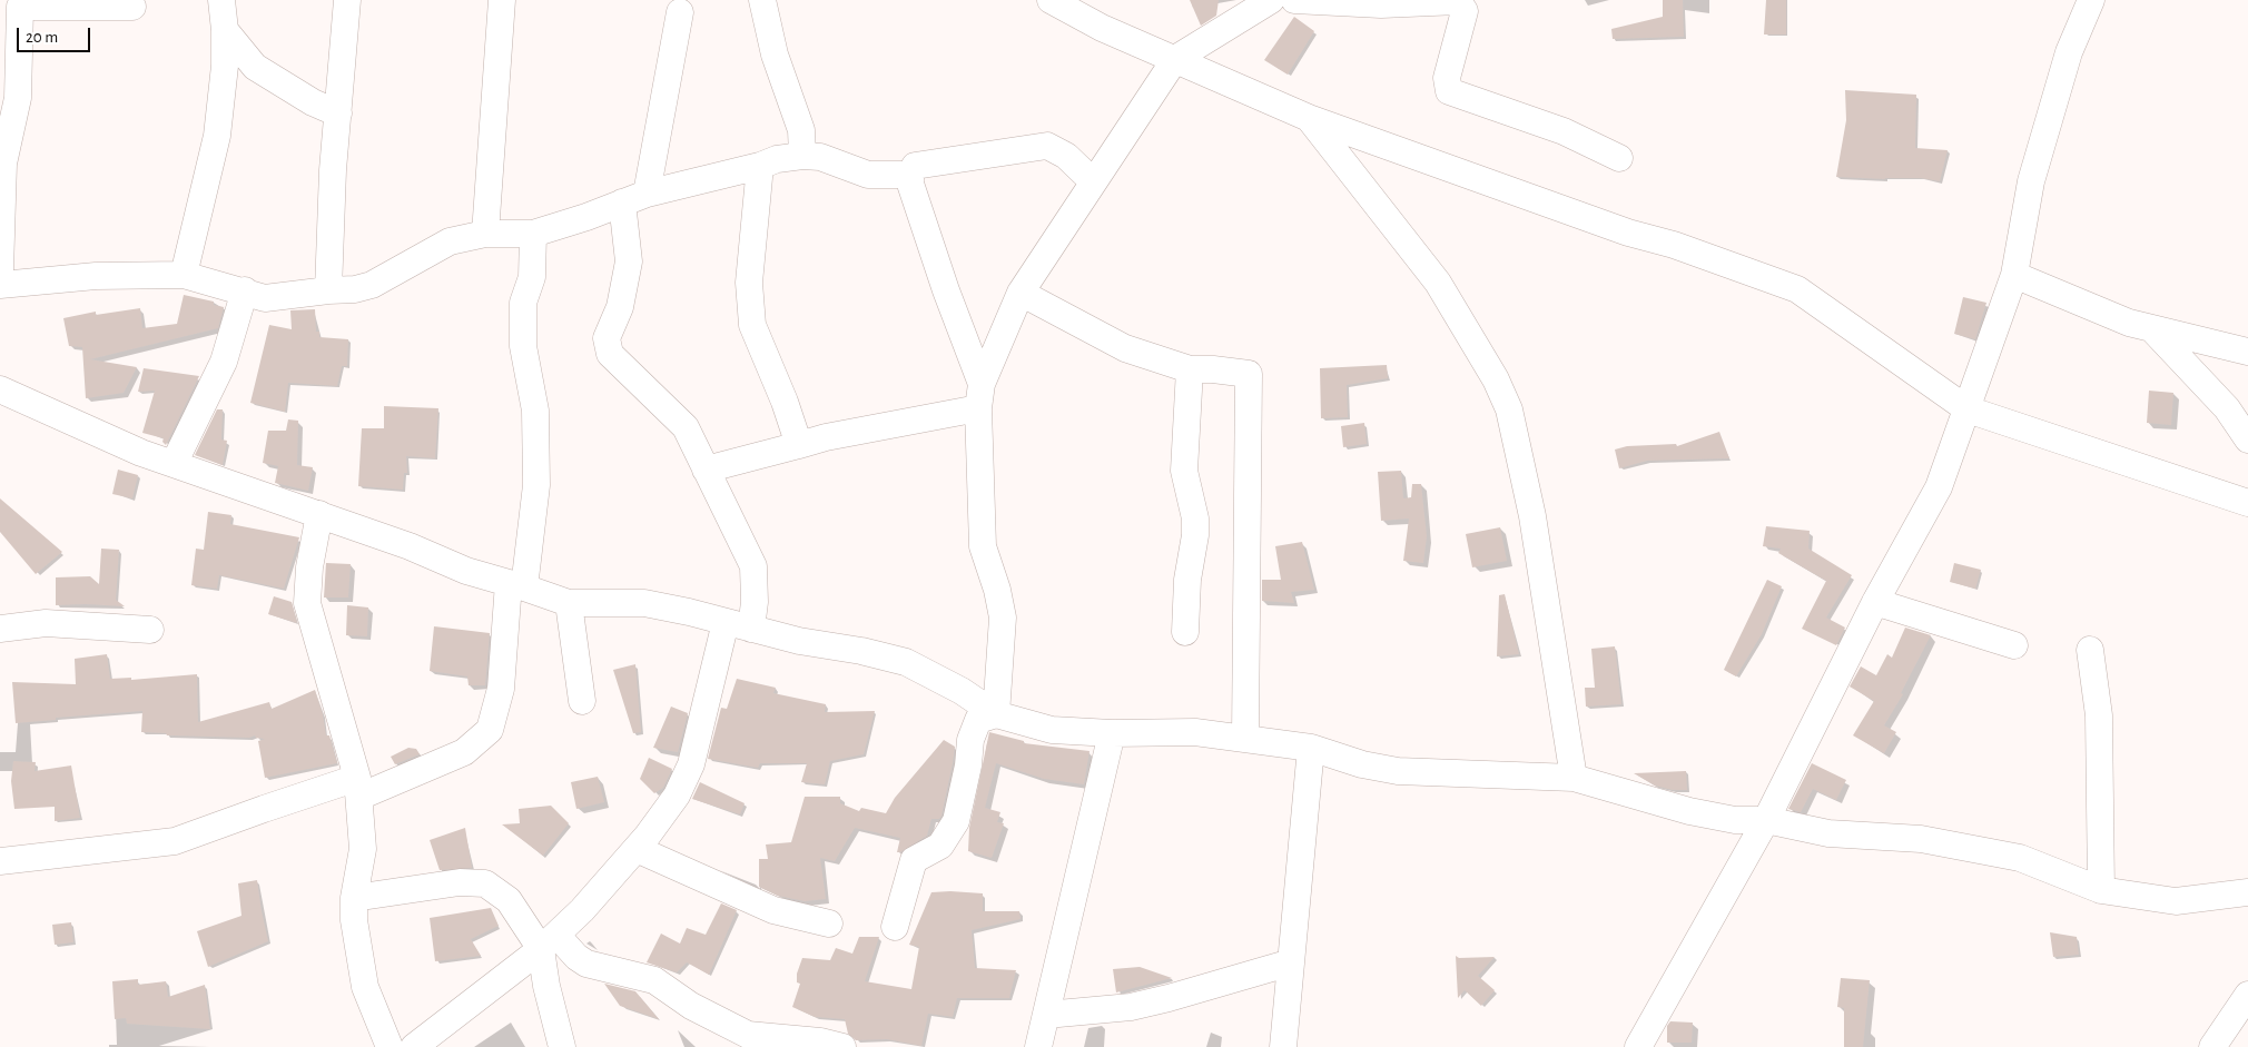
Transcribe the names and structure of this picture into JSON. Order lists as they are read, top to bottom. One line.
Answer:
{"scale_bar":"20 m"}
